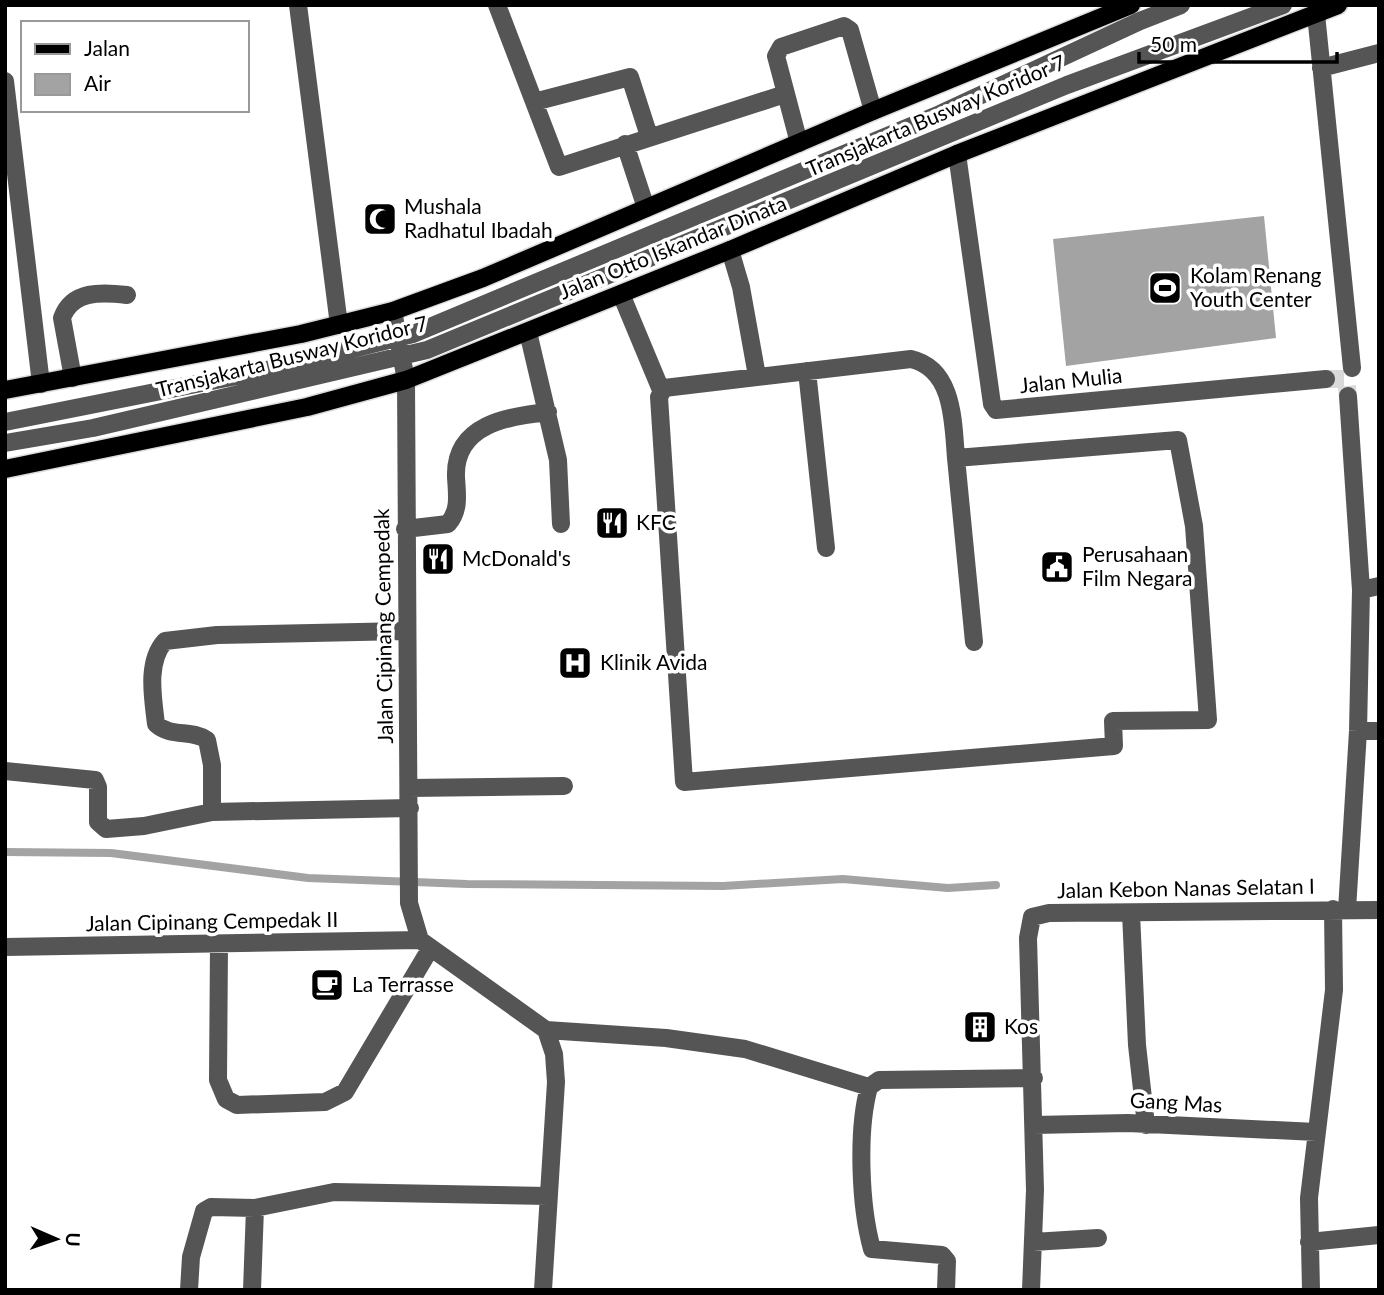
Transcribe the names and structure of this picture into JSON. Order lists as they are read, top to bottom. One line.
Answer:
{"streets":{"main road":["Jalan Otto Iskandar Dinata"],"street":["Transjakarta Busway Koridor 7","Jalan Mulia","Jalan Cipinang Cempedak","Jalan Kebon Nanas Selatan I","Jalan Cipinang Cempedak II","Gang Mas"]},"crossings":[["Transjakarta Busway Koridor 7","Jalan Cipinang Cempedak"],["Jalan Otto Iskandar Dinata","Jalan Mulia"],["Jalan Otto Iskandar Dinata","Jalan Cipinang Cempedak"],["Jalan Cipinang Cempedak","Jalan Cipinang Cempedak II"],["Jalan Kebon Nanas Selatan I","Gang Mas"]],"places":{"mosque":["Mushala Radhatul Ibadah"],"sports":["Kolam Renang Youth Center"],"restaurant":["KFC","McDonald's"],"public building":["Perusahaan Film Negara"],"hospital":["Klinik Avida"],"cafe":["La Terrasse"],"building":["Kos"]},"legend":["Jalan","Air"],"scale_bar":"50 m","north":"right"}
